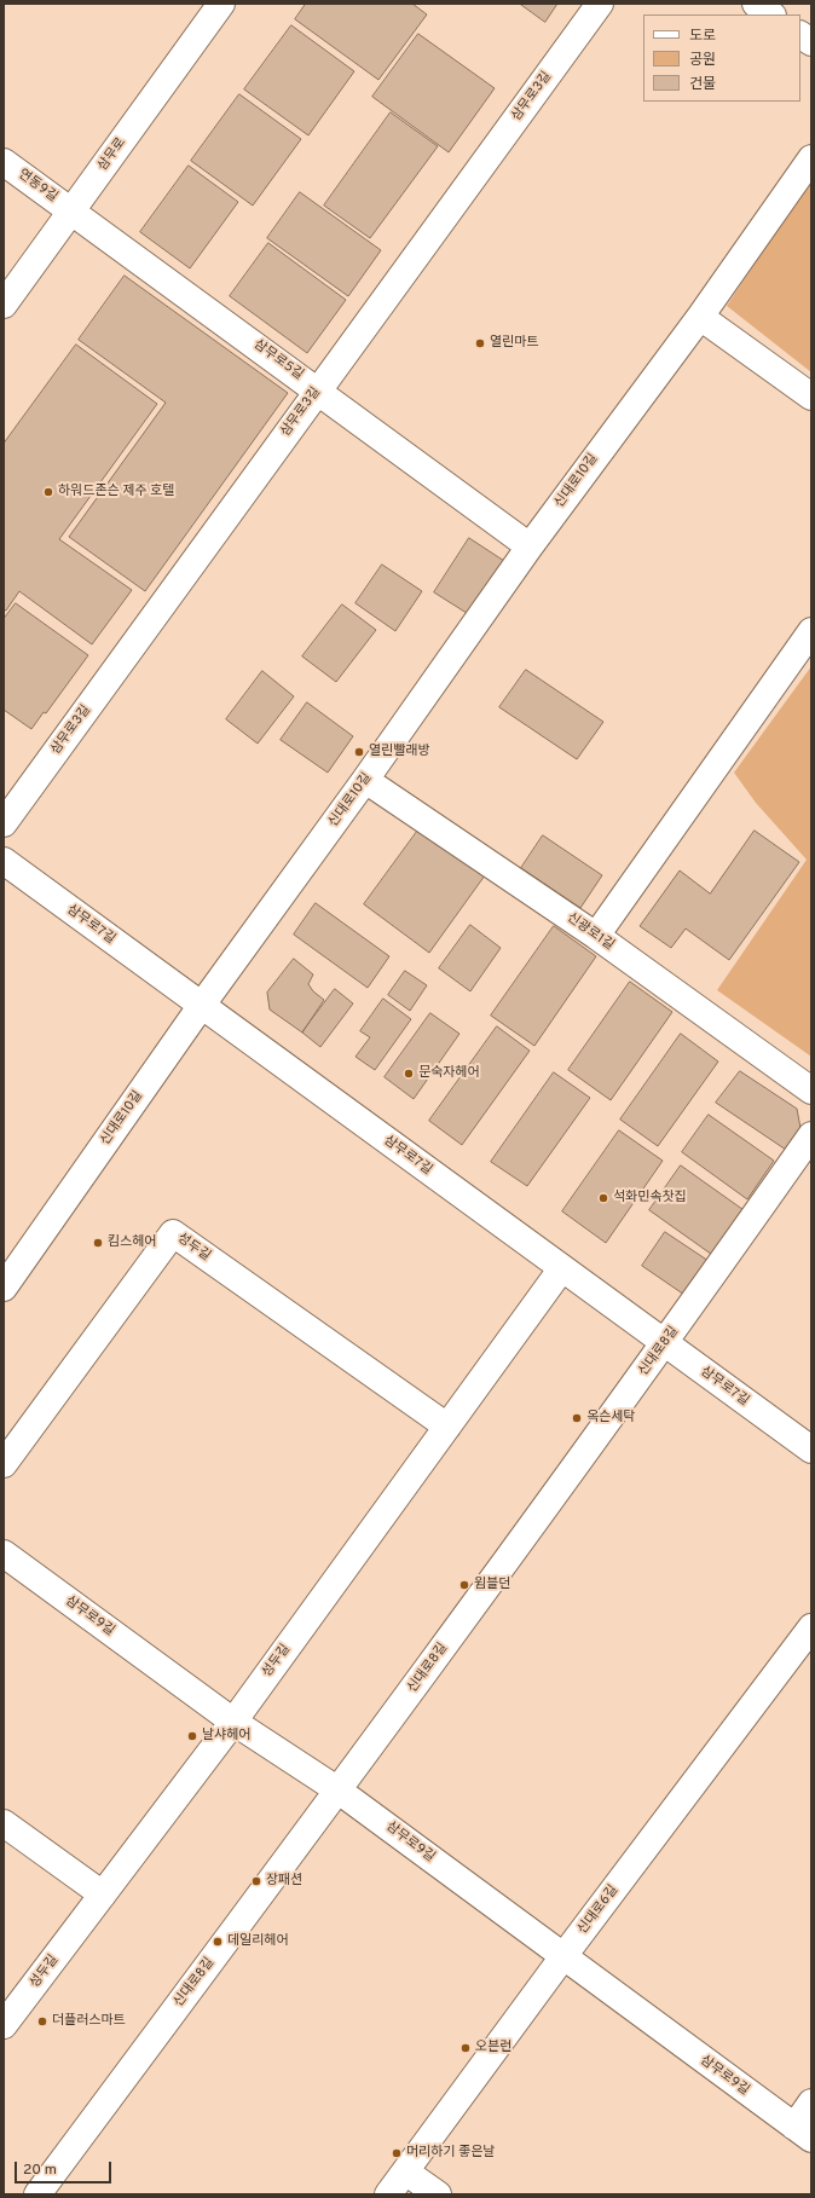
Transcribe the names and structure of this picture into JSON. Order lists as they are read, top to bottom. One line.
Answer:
{"streets":{"street":["삼무로3길","삼무로","연동9길","삼무로5길","신대로10길","삼무로7길","신광로1길","성두길","신대로8길","삼무로9길","신대로6길"]},"crossings":[["삼무로3길","삼무로5길"],["삼무로","연동9길"],["삼무로","삼무로5길"],["연동9길","삼무로5길"],["삼무로5길","신대로10길"],["신대로10길","삼무로7길"],["신대로10길","신광로1길"],["삼무로7길","성두길"],["삼무로7길","신대로8길"],["성두길","삼무로9길"],["신대로8길","삼무로9길"],["삼무로9길","신대로6길"]],"places":["열린마트","하워드존슨 제주 호텔","열린빨래방","문숙자헤어","석화민속찻집","킴스헤어","옥슨세탁","윔블던","날샤헤어","장패션","데일리헤어","더플러스마트","오븐런","머리하기 좋은날"],"legend":["도로","공원","건물"],"scale_bar":"20 m"}
